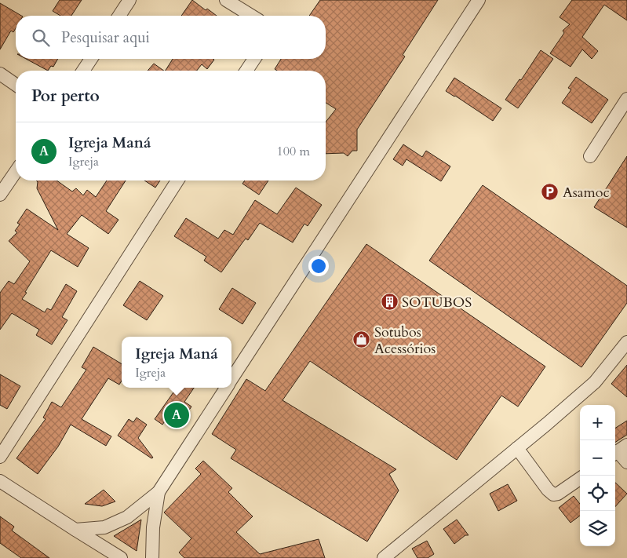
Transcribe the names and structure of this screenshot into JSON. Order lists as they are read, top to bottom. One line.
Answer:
{"places":{"parking":["Asamoc"],"building":["SOTUBOS"],"shop":["Sotubos Acessórios"]},"page":{"search":"Pesquisar aqui","heading":"Por perto","list":[{"mark":"A","name":"Igreja Maná","note":"Igreja","value":"100 m"}],"popup":["Igreja Maná","Igreja"],"pins":"A","map_buttons":["+","−"]}}
